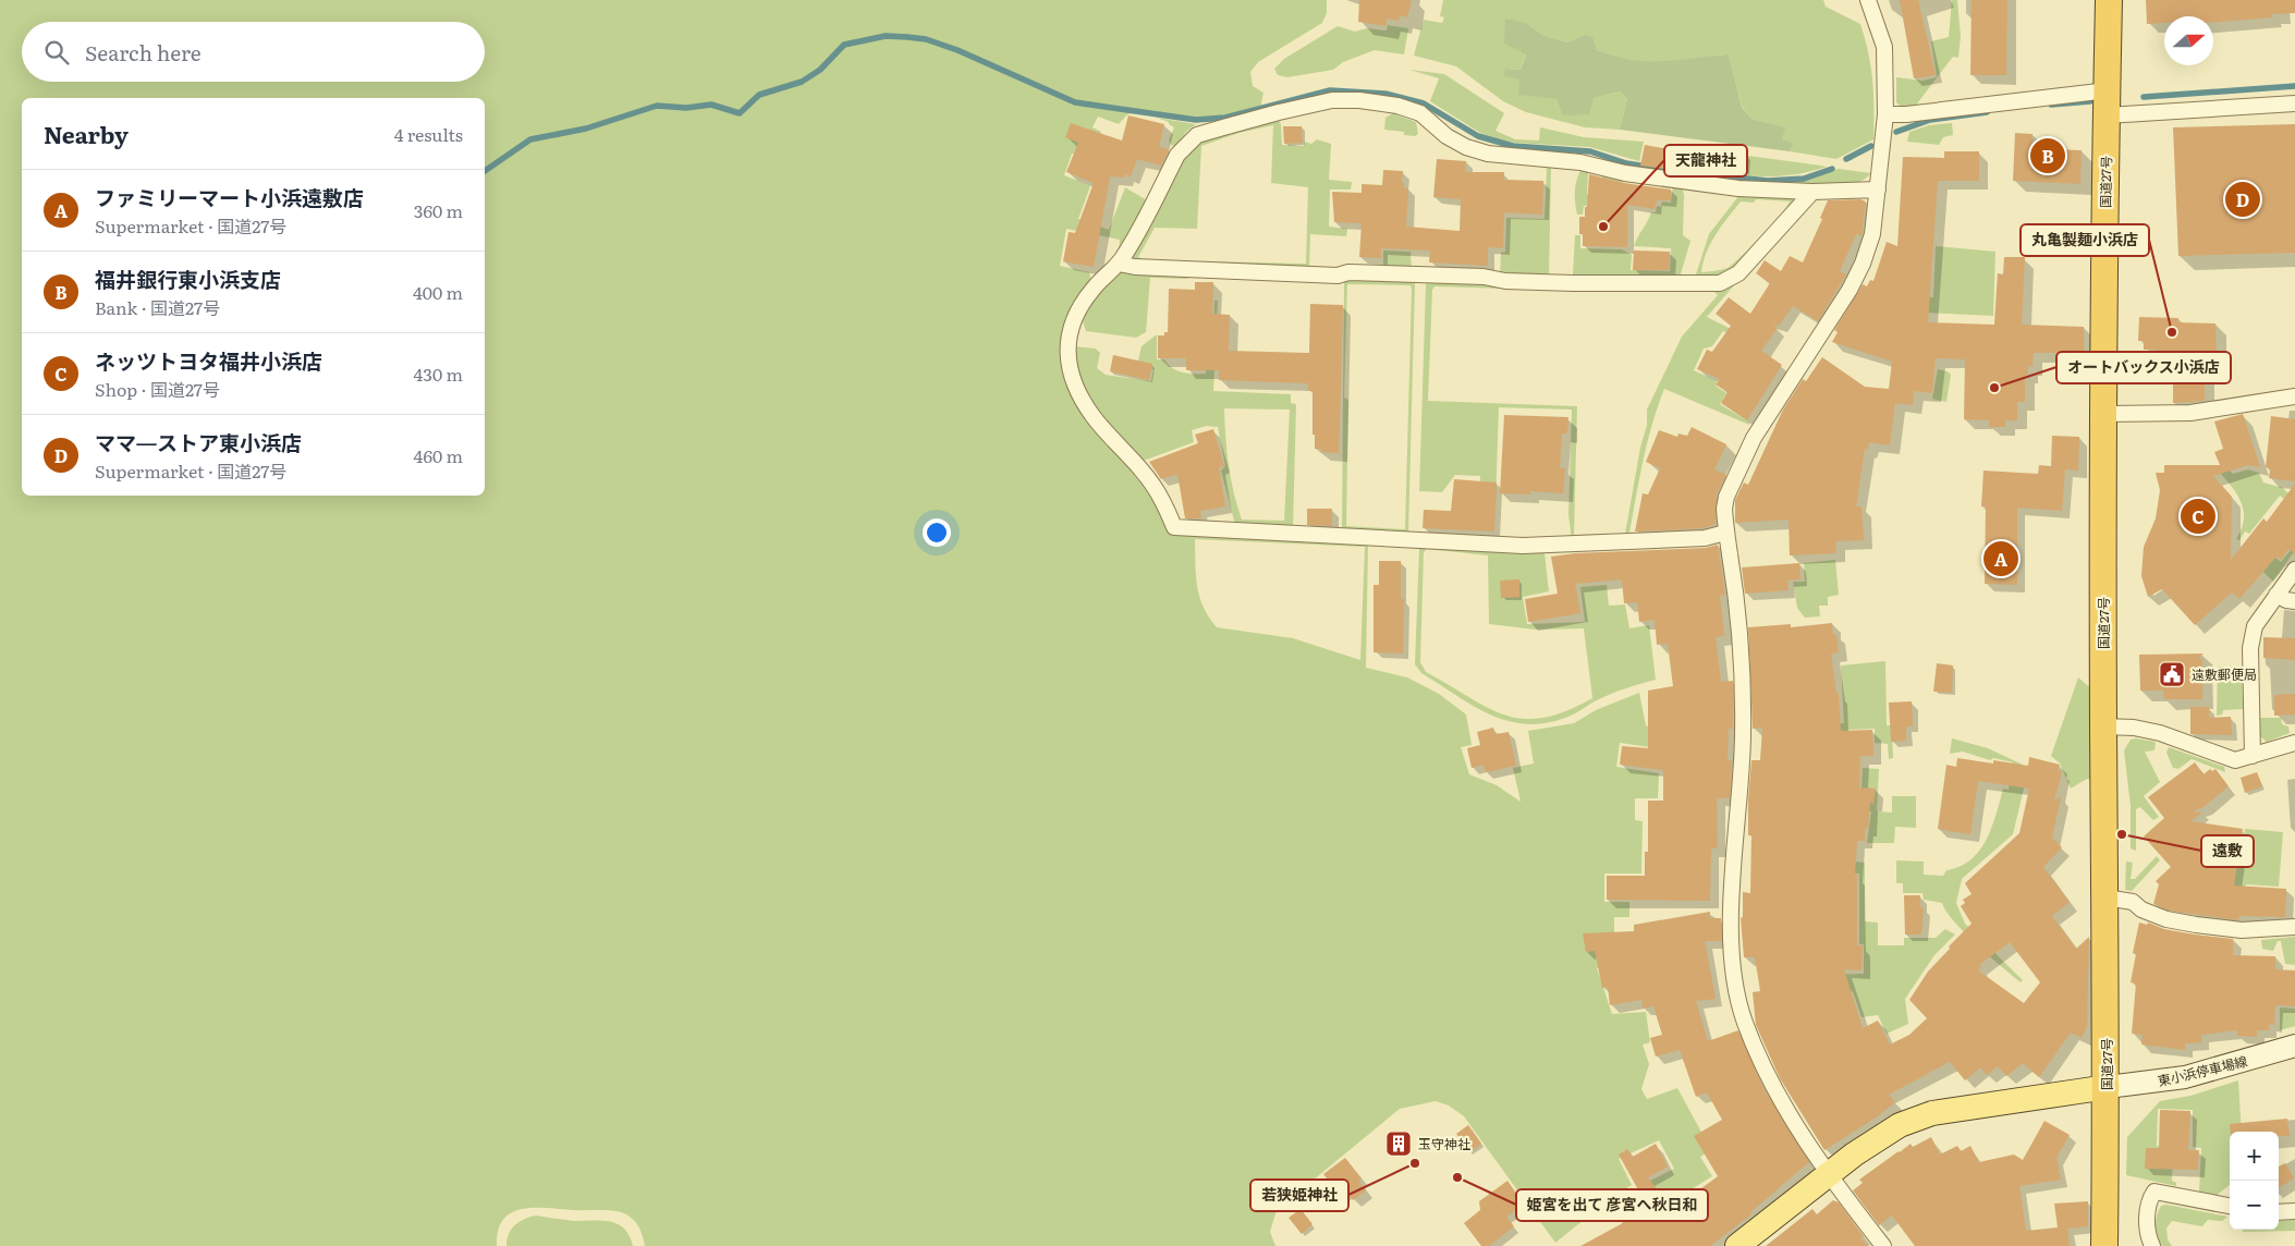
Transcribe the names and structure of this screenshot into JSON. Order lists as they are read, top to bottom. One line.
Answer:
{"streets":{"highway":["国道27号"],"main road":["東小浜停車場線"]},"crossings":[["国道27号","東小浜停車場線"]],"places":{"other":["天龍神社","丸亀製麺小浜店","オートバックス小浜店","遠敷","若狭姫神社","姫宮を出て 彦宮へ秋日和"],"public building":["遠敷郵便局"],"building":["玉守神社"]},"north":"right","page":{"search":"Search here","heading":["Nearby","4 results"],"pins":["B","D","C","A"],"list":[{"mark":"A","name":"ファミリーマート小浜遠敷店","note":"Supermarket · 国道27号","value":"360 m"},{"mark":"B","name":"福井銀行東小浜支店","note":"Bank · 国道27号","value":"400 m"},{"mark":"C","name":"ネッツトヨタ福井小浜店","note":"Shop · 国道27号","value":"430 m"},{"mark":"D","name":"ママ―ストア東小浜店","note":"Supermarket · 国道27号","value":"460 m"}],"map_buttons":["+","−"]}}
